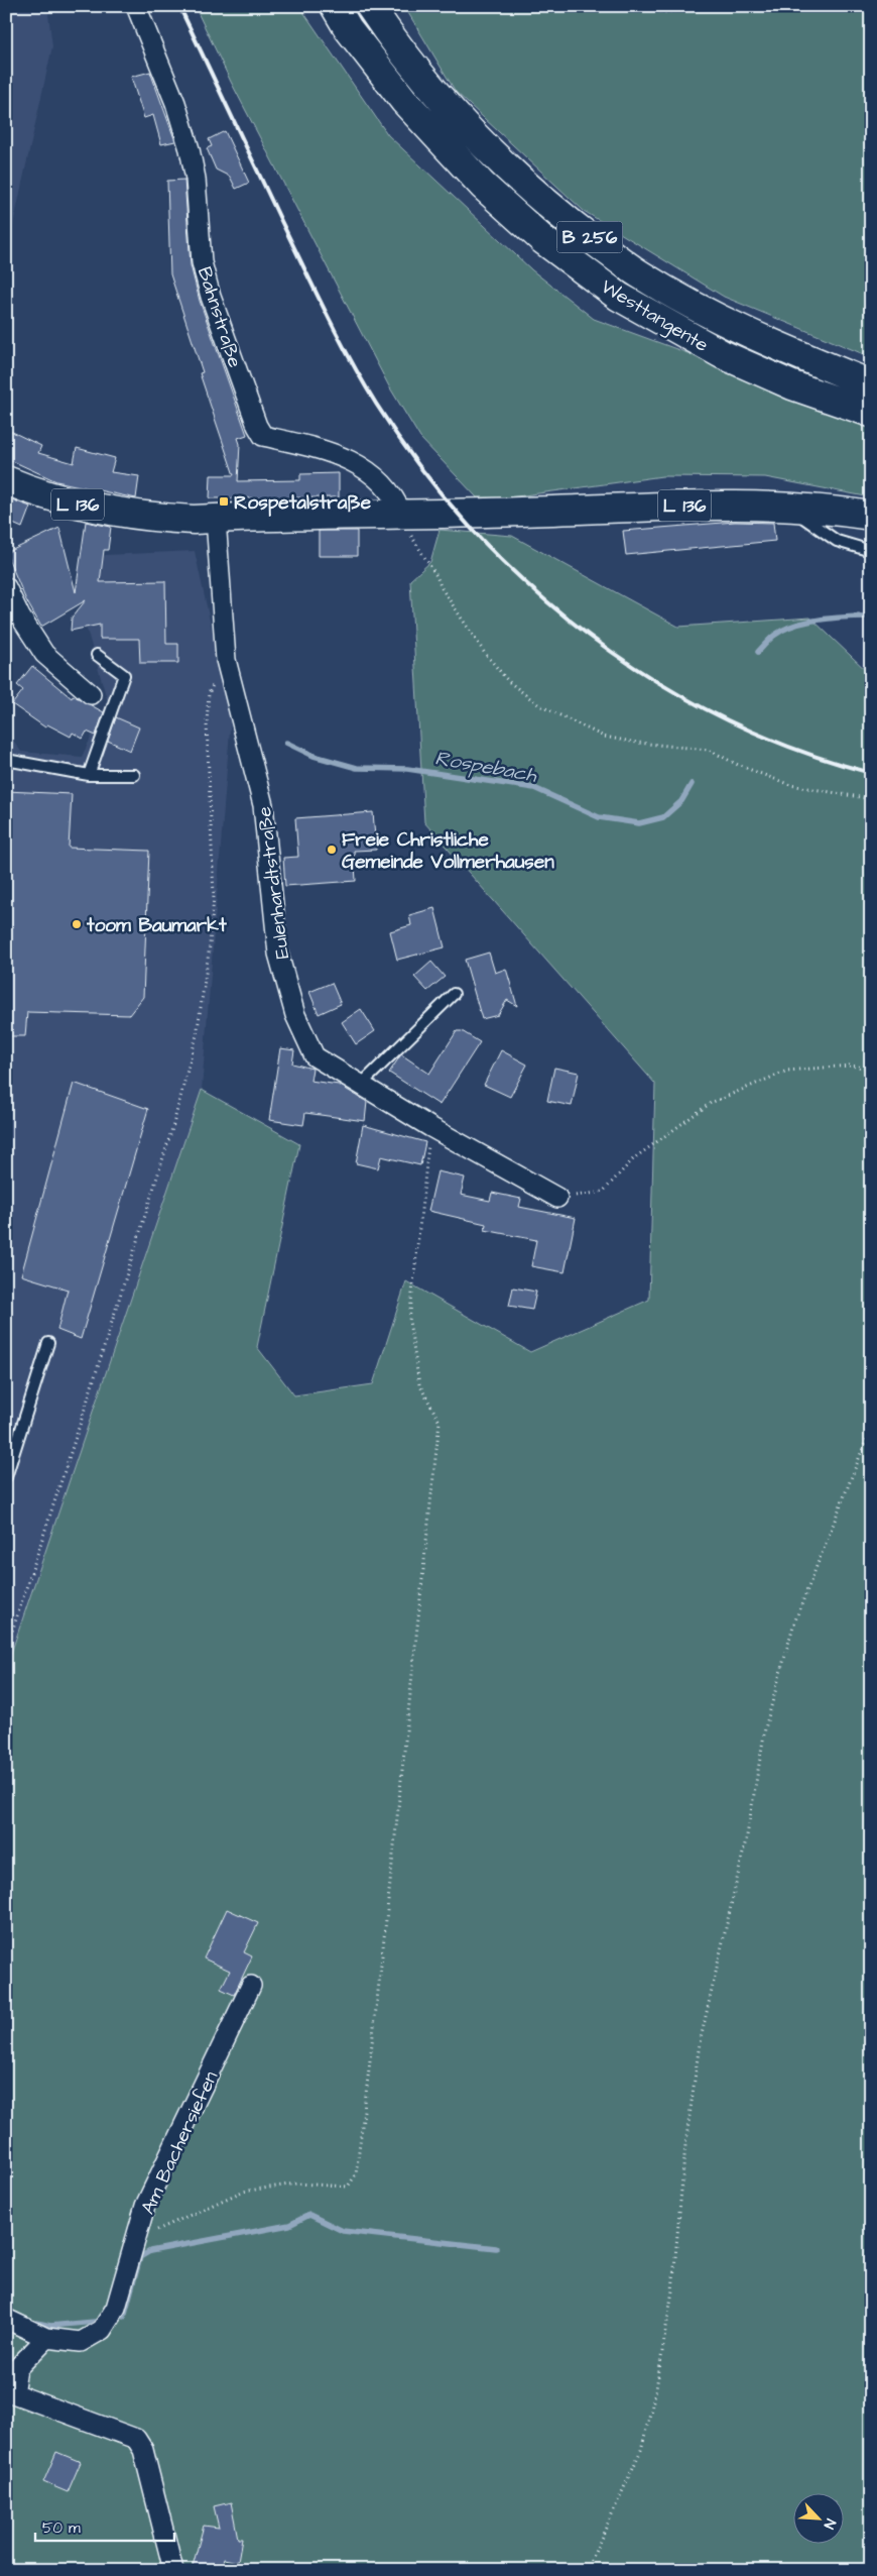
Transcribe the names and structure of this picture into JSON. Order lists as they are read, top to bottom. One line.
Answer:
{"streets":{"main road":["B 256","Westtangente","L 136"],"street":["Bahnstraße","Eulenhardtstraße","Am Bachersiefen"]},"crossings":[["Bahnstraße","L 136"],["L 136","Eulenhardtstraße"]],"water":["Rospebach"],"places":{"transit":["Rospetalstraße"],"other":["Freie Christliche Gemeinde Vollmerhausen","toom Baumarkt"]},"scale_bar":"50 m","north":"bottom right"}
